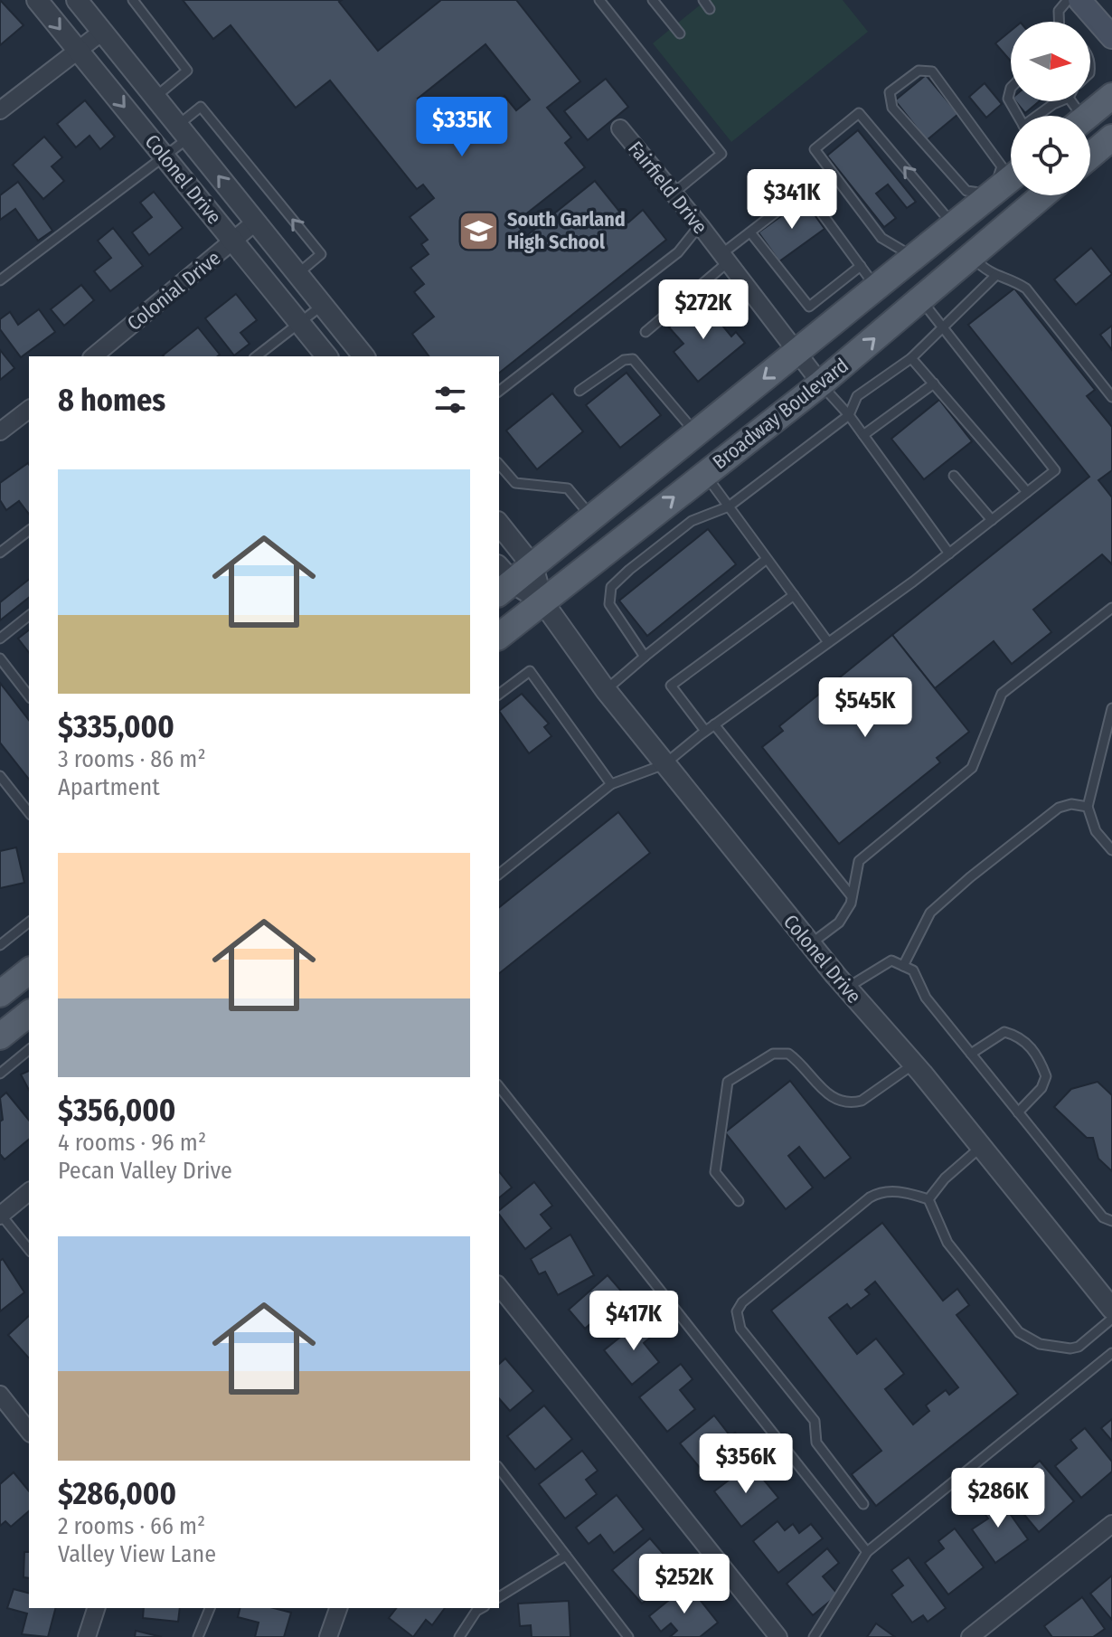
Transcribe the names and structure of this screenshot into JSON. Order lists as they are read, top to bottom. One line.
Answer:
{"streets":{"main road":["Broadway Boulevard"],"street":["Colonel Drive","Fairfield Drive","Colonial Drive"]},"crossings":[["Colonel Drive","Colonial Drive"],["Colonel Drive","Broadway Boulevard"],["Fairfield Drive","Broadway Boulevard"]],"places":{"school or university":["South Garland High School"]},"north":"right","page":{"price":["$335K","$341K","$272K","$545K","$417K","$356K","$286K","$252K"],"heading":"8 homes","list":[{"name":"$335,000","note":"3 rooms · 86 m² · Apartment"},{"name":"$356,000","note":"4 rooms · 96 m² · Pecan Valley Drive"},{"name":"$286,000","note":"2 rooms · 66 m² · Valley View Lane"}]}}
